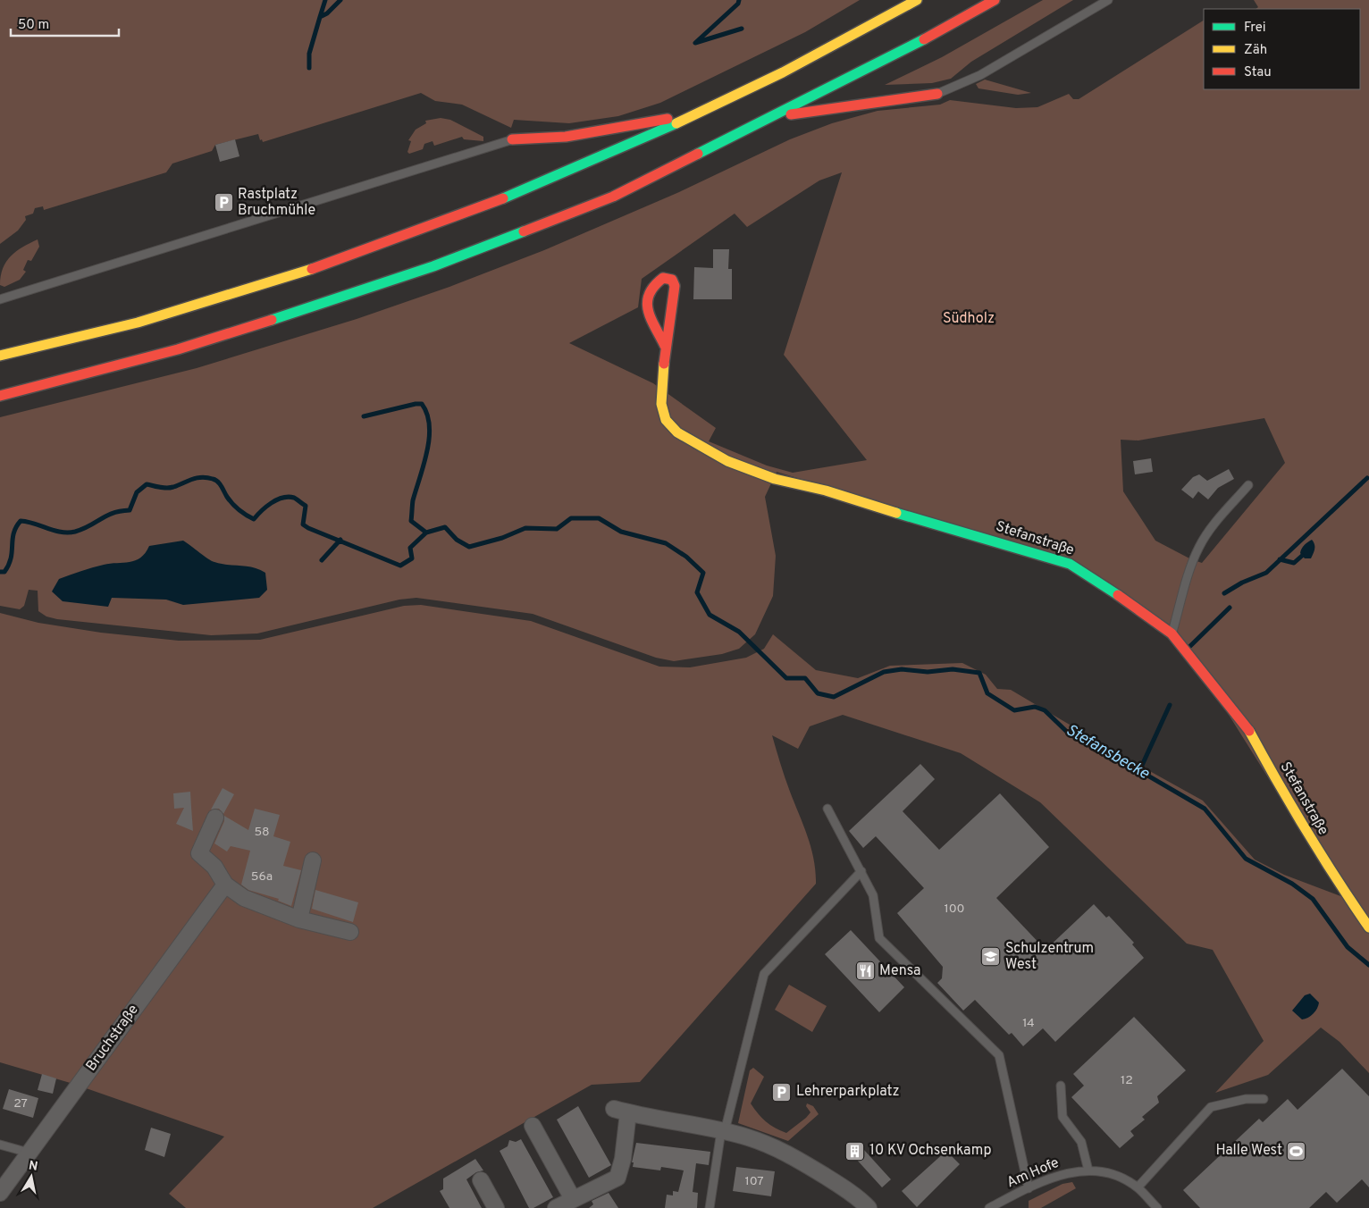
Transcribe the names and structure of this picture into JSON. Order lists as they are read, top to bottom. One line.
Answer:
{"streets":{"main road":["Stefanstraße"],"street":["Bruchstraße"],"lane":["Am Hofe"]},"water":["Stefansbecke"],"parks":["Südholz"],"places":{"parking":["Rastplatz Bruchmühle","Lehrerparkplatz"],"school or university":["Schulzentrum West"],"restaurant":["Mensa"],"building":["10 KV Ochsenkamp"],"sports":["Halle West"]},"house_numbers":["58","56a","100","14","12","27","107"],"legend":["Frei","Zäh","Stau"],"scale_bar":"50 m","north":"top"}
